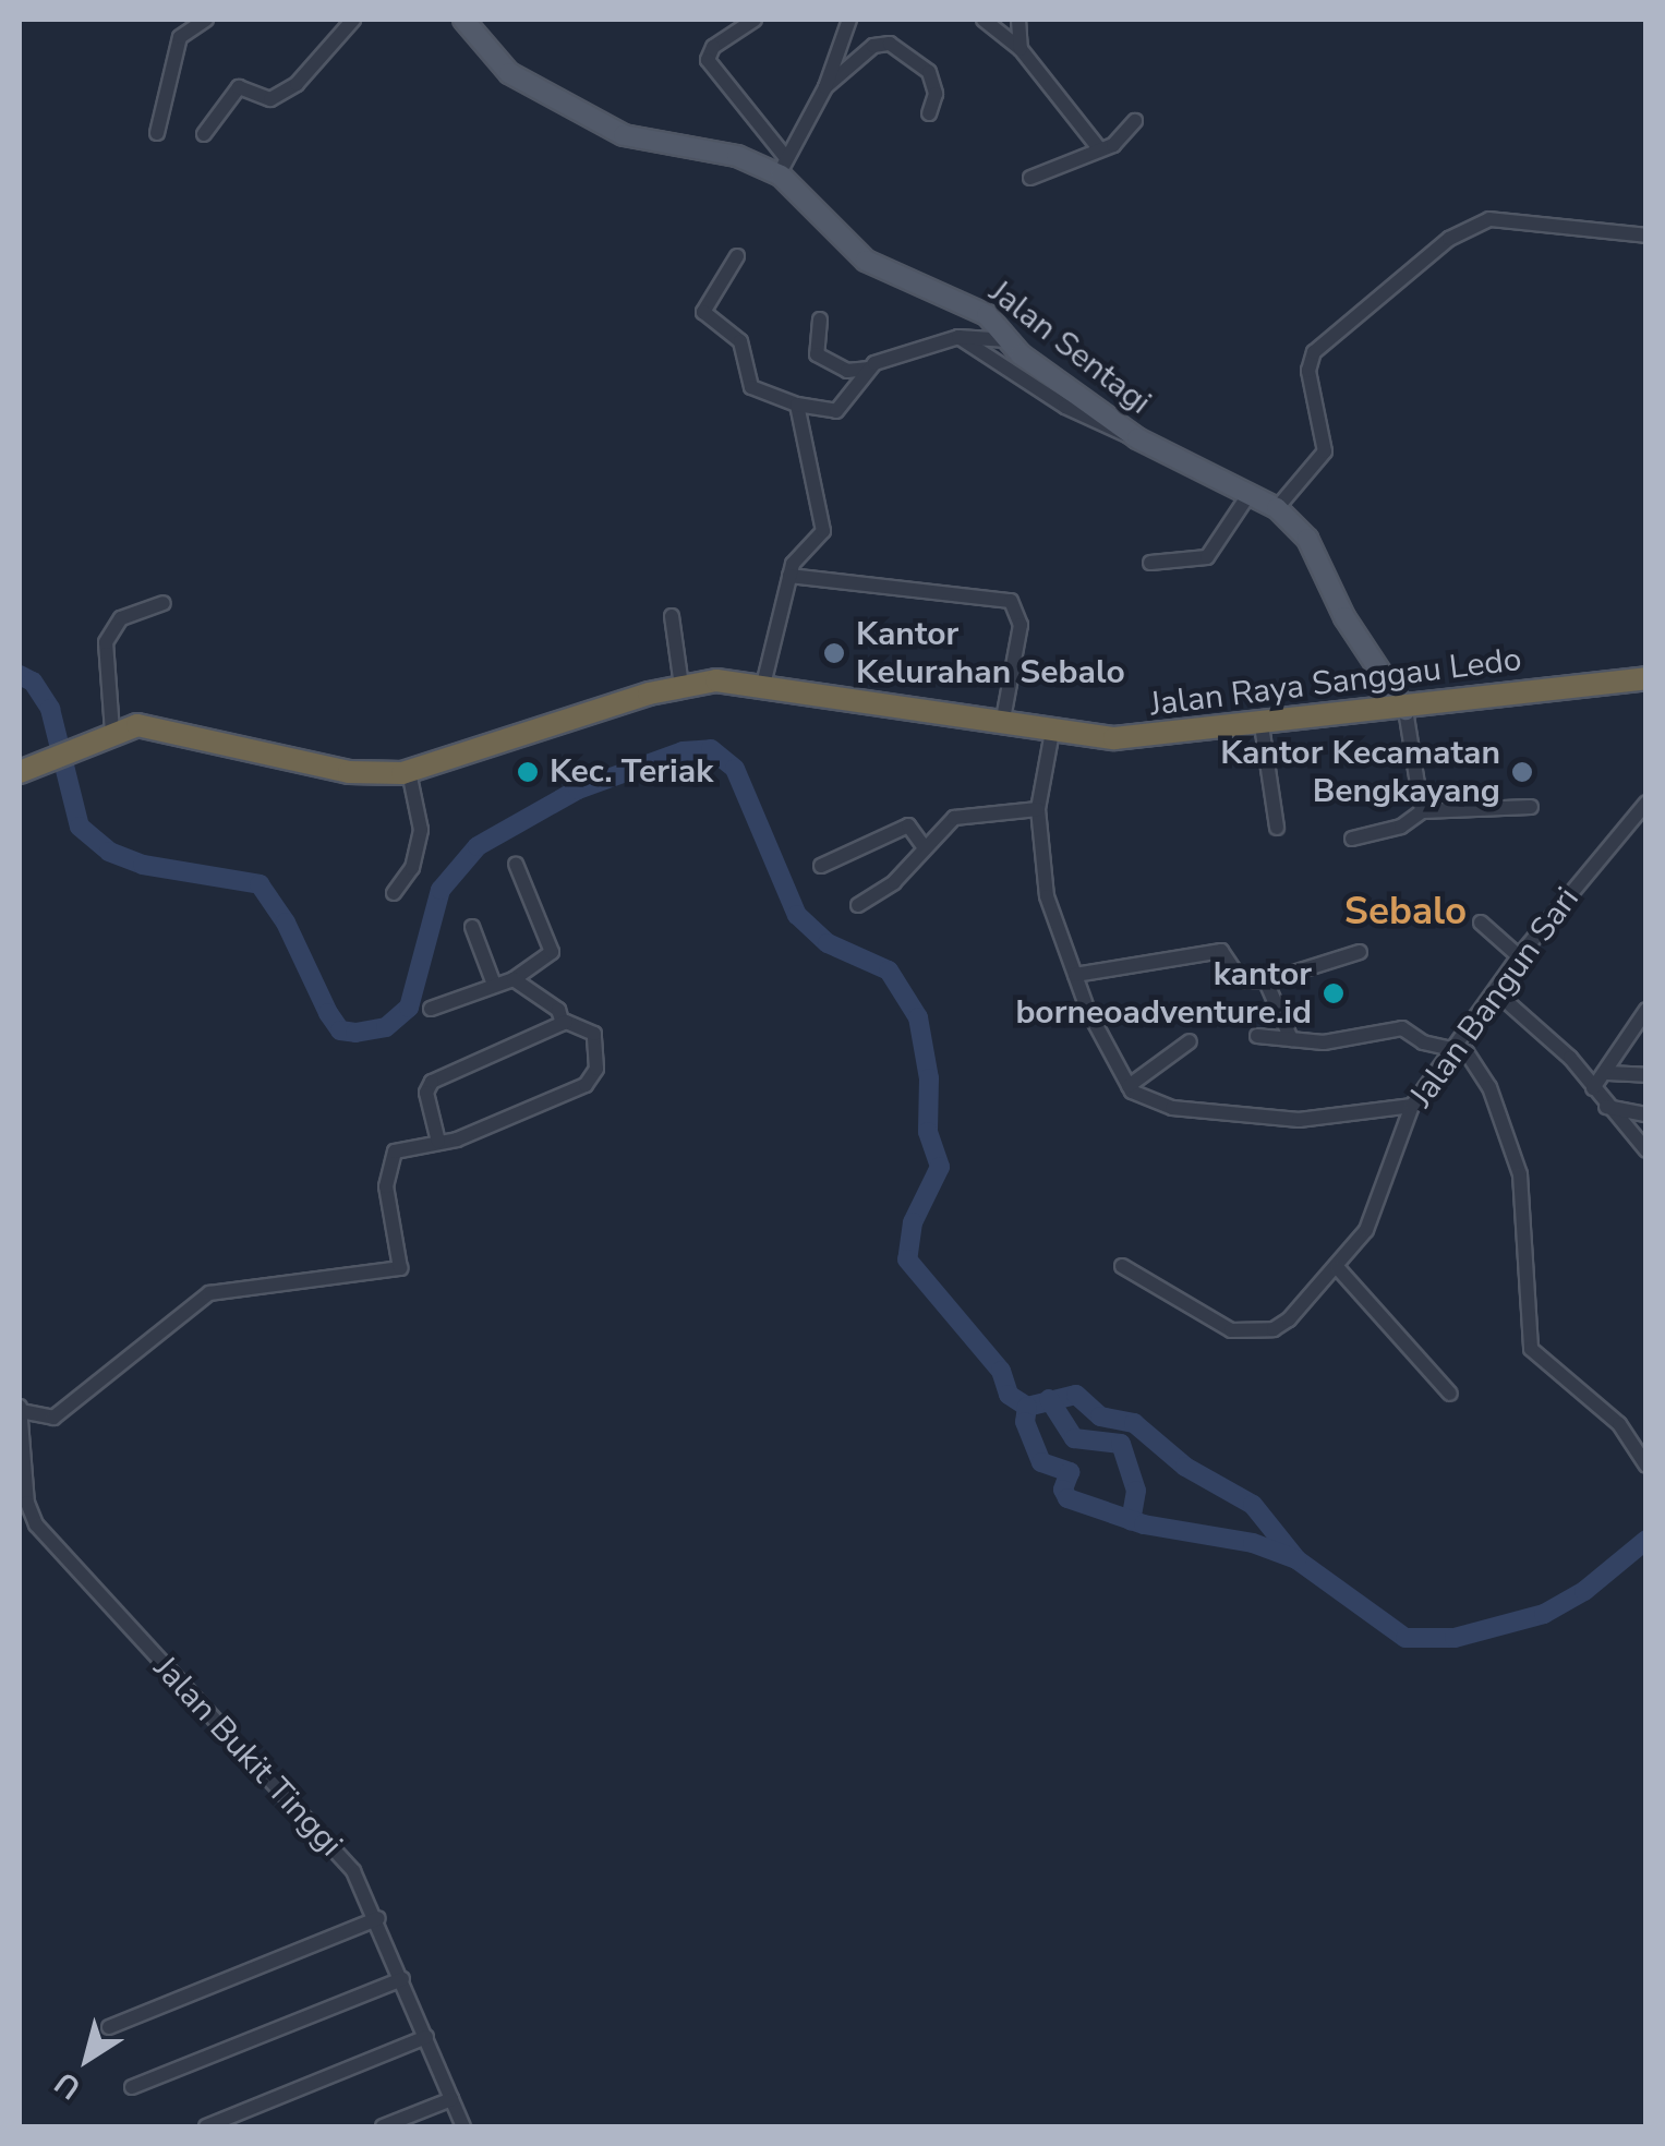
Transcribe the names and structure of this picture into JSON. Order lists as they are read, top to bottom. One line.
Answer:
{"streets":{"highway":["Jalan Raya Sanggau Ledo"],"main road":["Jalan Sentagi"],"street":["Jalan Bangun Sari","Jalan Bukit Tinggi"]},"crossings":[["Jalan Sentagi","Jalan Raya Sanggau Ledo"]],"districts":["Sebalo"],"places":["Kantor Kelurahan Sebalo","Kec. Teriak","Kantor Kecamatan Bengkayang","kantor borneoadventure.id"],"north":"bottom left"}
